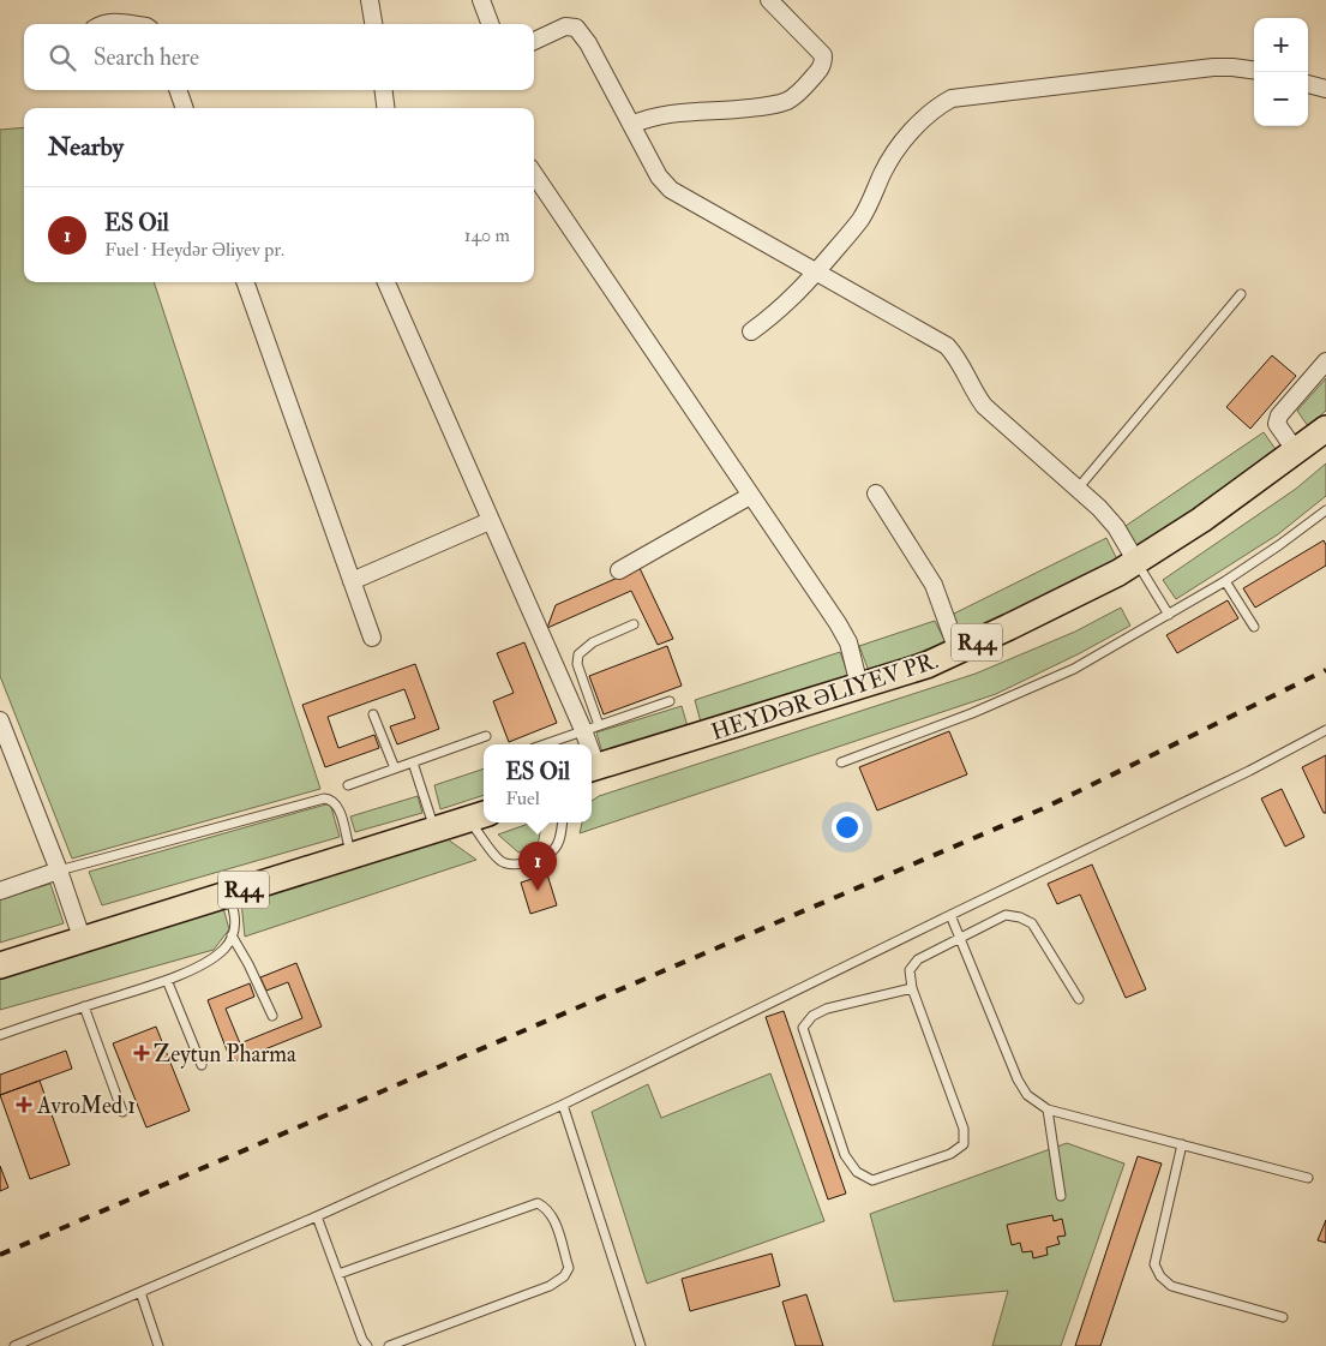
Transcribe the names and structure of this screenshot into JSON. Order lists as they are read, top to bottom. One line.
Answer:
{"streets":{"main road":["R44","HEYDƏR ƏLIYEV PR."]},"places":{"health":["Zeytun Pharma","AvroMed 1"]},"page":{"map_buttons":["+","−"],"search":"Search here","heading":"Nearby","list":[{"mark":"1","name":"ES Oil","note":"Fuel · Heydər Əliyev pr.","value":"140 m"}],"popup":["ES Oil","Fuel"],"pins":"1"}}
